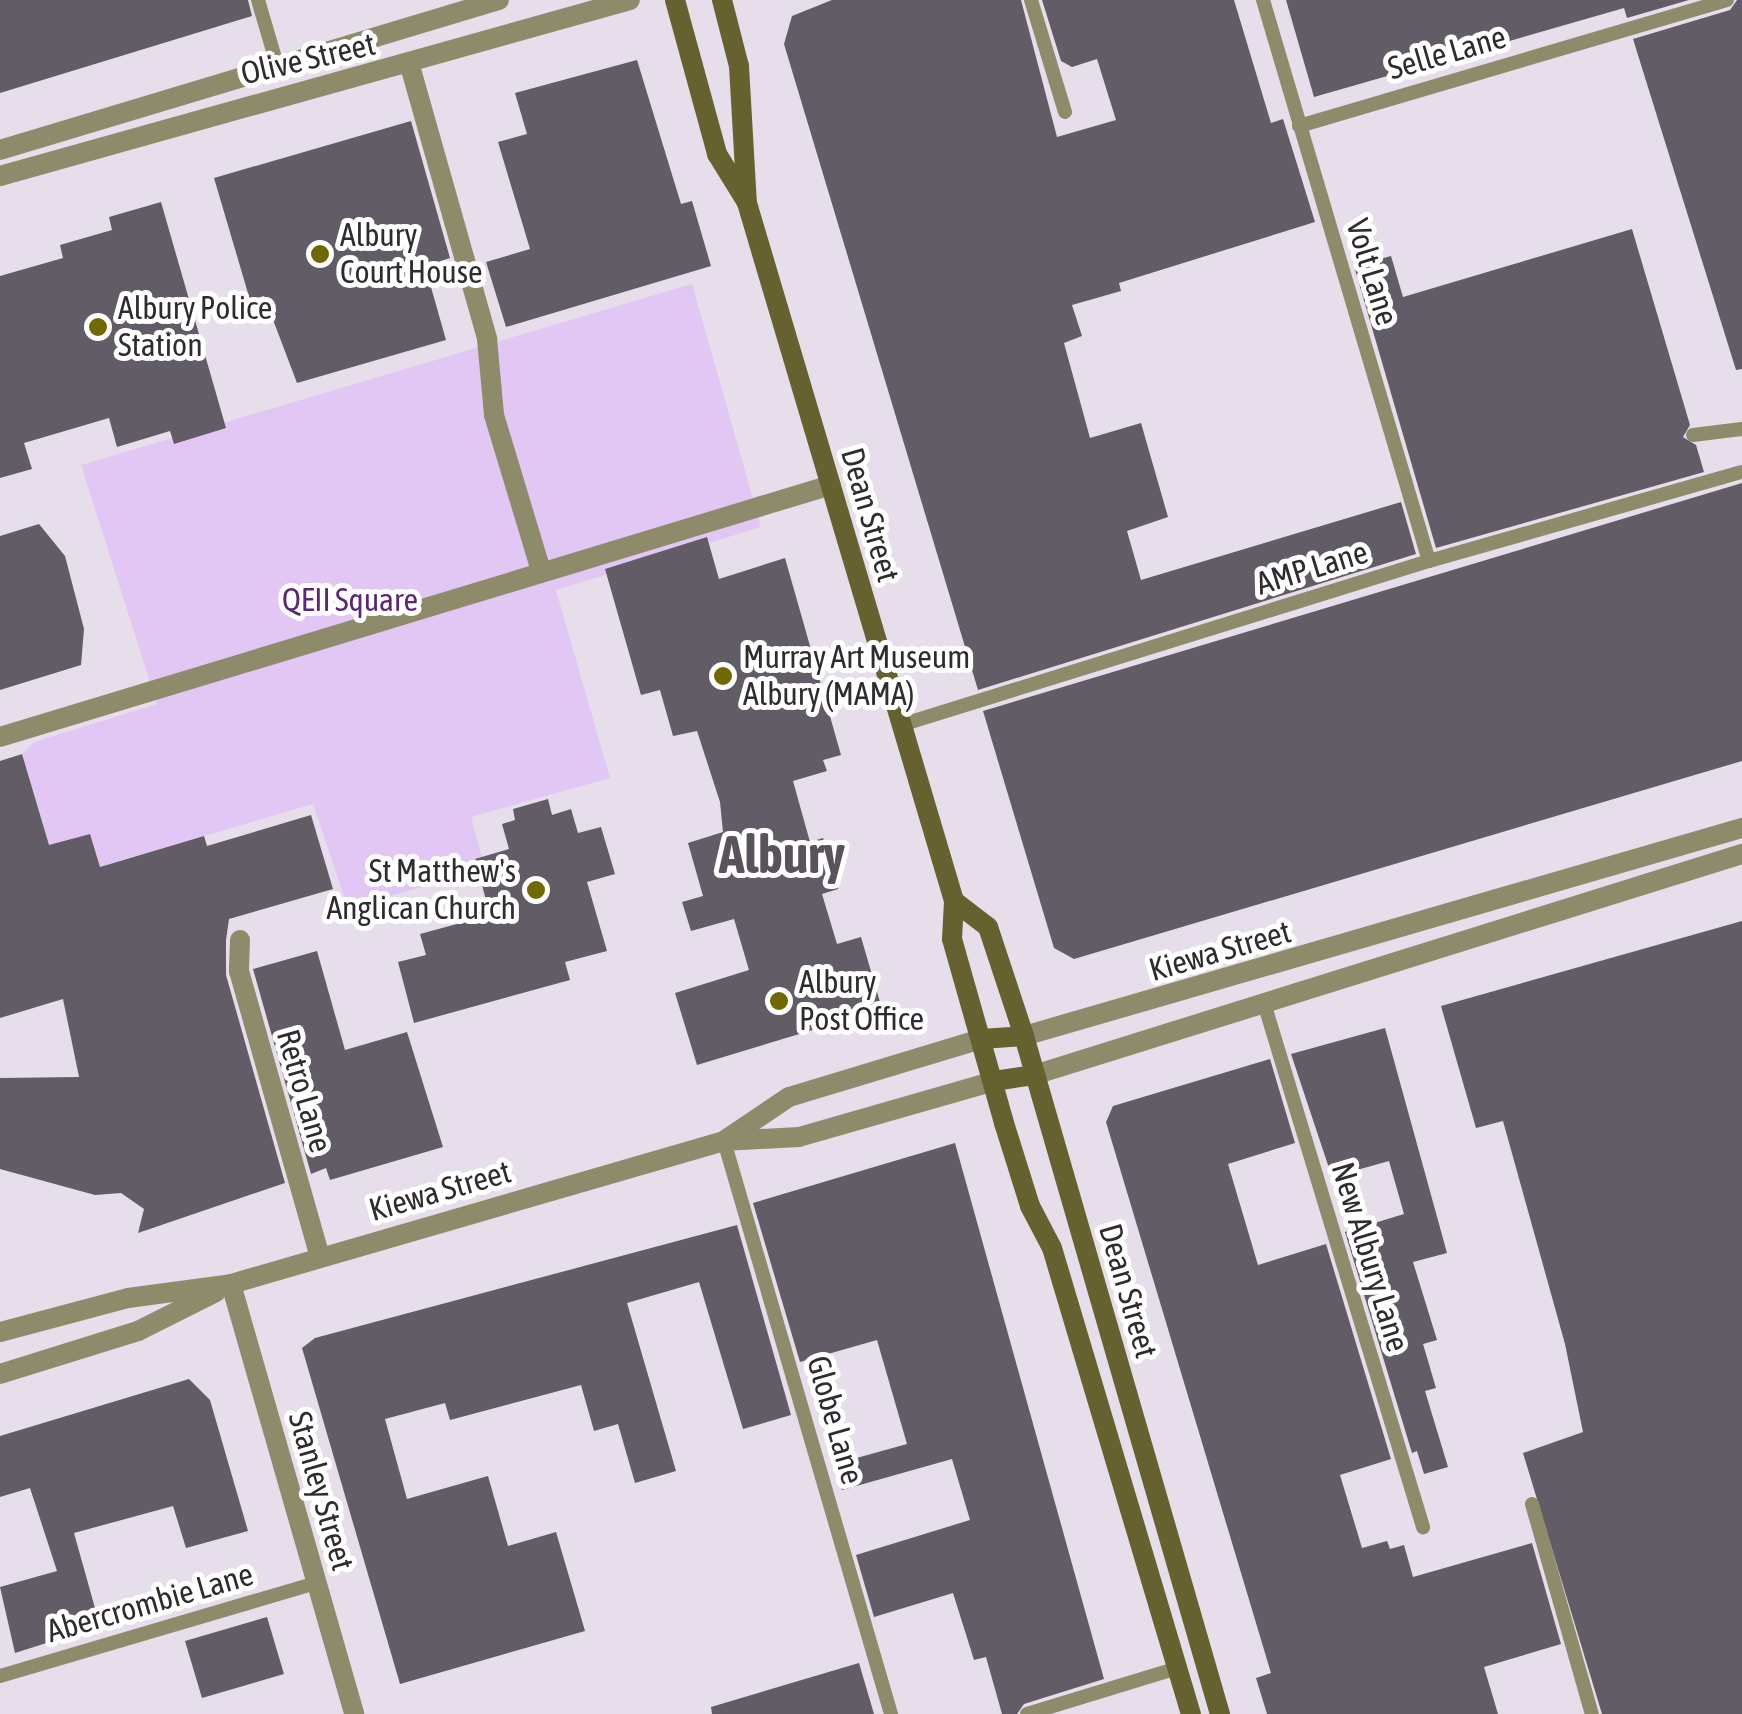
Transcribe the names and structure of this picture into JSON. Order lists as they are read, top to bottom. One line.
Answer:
{"streets":{"main road":["Dean Street","Kiewa Street"],"street":["Olive Street","Retro Lane","Stanley Street"],"lane":["Selle Lane","Volt Lane","AMP Lane","New Albury Lane","Globe Lane","Abercrombie Lane"]},"crossings":[["Selle Lane","Volt Lane"],["Volt Lane","AMP Lane"],["Dean Street","AMP Lane"],["Dean Street","Kiewa Street"],["Kiewa Street","Retro Lane"],["Kiewa Street","New Albury Lane"],["Kiewa Street","Globe Lane"],["Kiewa Street","Stanley Street"],["Stanley Street","Abercrombie Lane"]],"districts":["Albury"],"parks":["QEII Square"],"places":["Albury Court House","Albury Police Station","Murray Art Museum Albury (MAMA)","St Matthew's Anglican Church","Albury Post Office"]}
